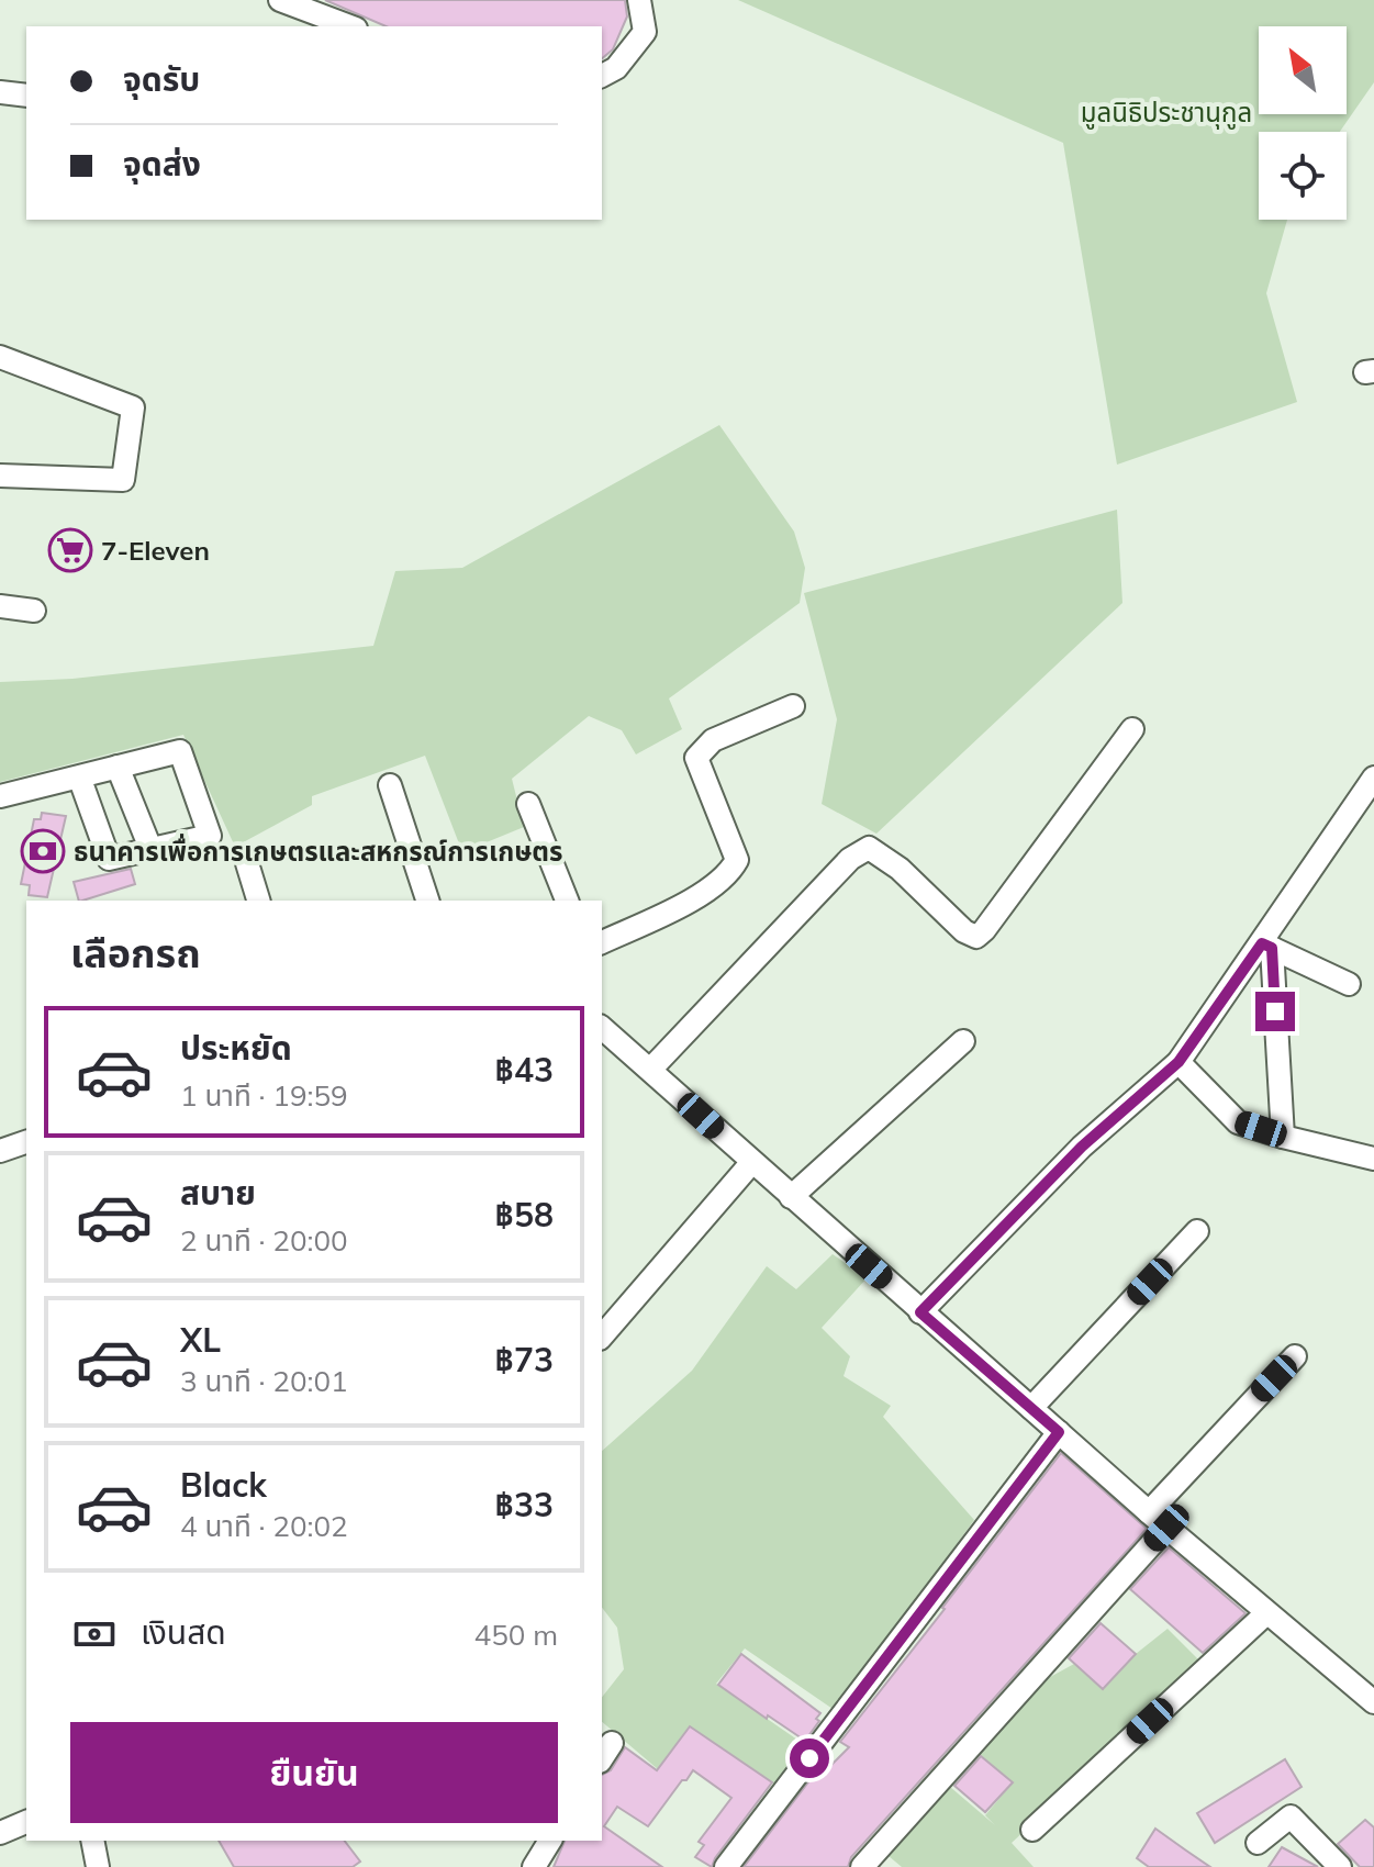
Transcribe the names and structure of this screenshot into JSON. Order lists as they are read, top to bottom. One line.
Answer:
{"parks":["มูลนิธิประชานุกูล"],"places":{"supermarket":["7-Eleven"],"bank":["ธนาคารเพื่อการเกษตรและสหกรณ์การเกษตร"]},"north":"top left","page":{"banner":["จุดรับ","จุดส่ง"],"heading":"เลือกรถ","list":[{"name":"ประหยัด","note":"1 นาที · 19:59","value":"฿43"},{"name":"สบาย","note":"2 นาที · 20:00","value":"฿58"},{"name":"XL","note":"3 นาที · 20:01","value":"฿73"},{"name":"Black","note":"4 นาที · 20:02","value":"฿33"}],"pay":["เงินสด","450 m"],"buttons":"ยืนยัน"}}
